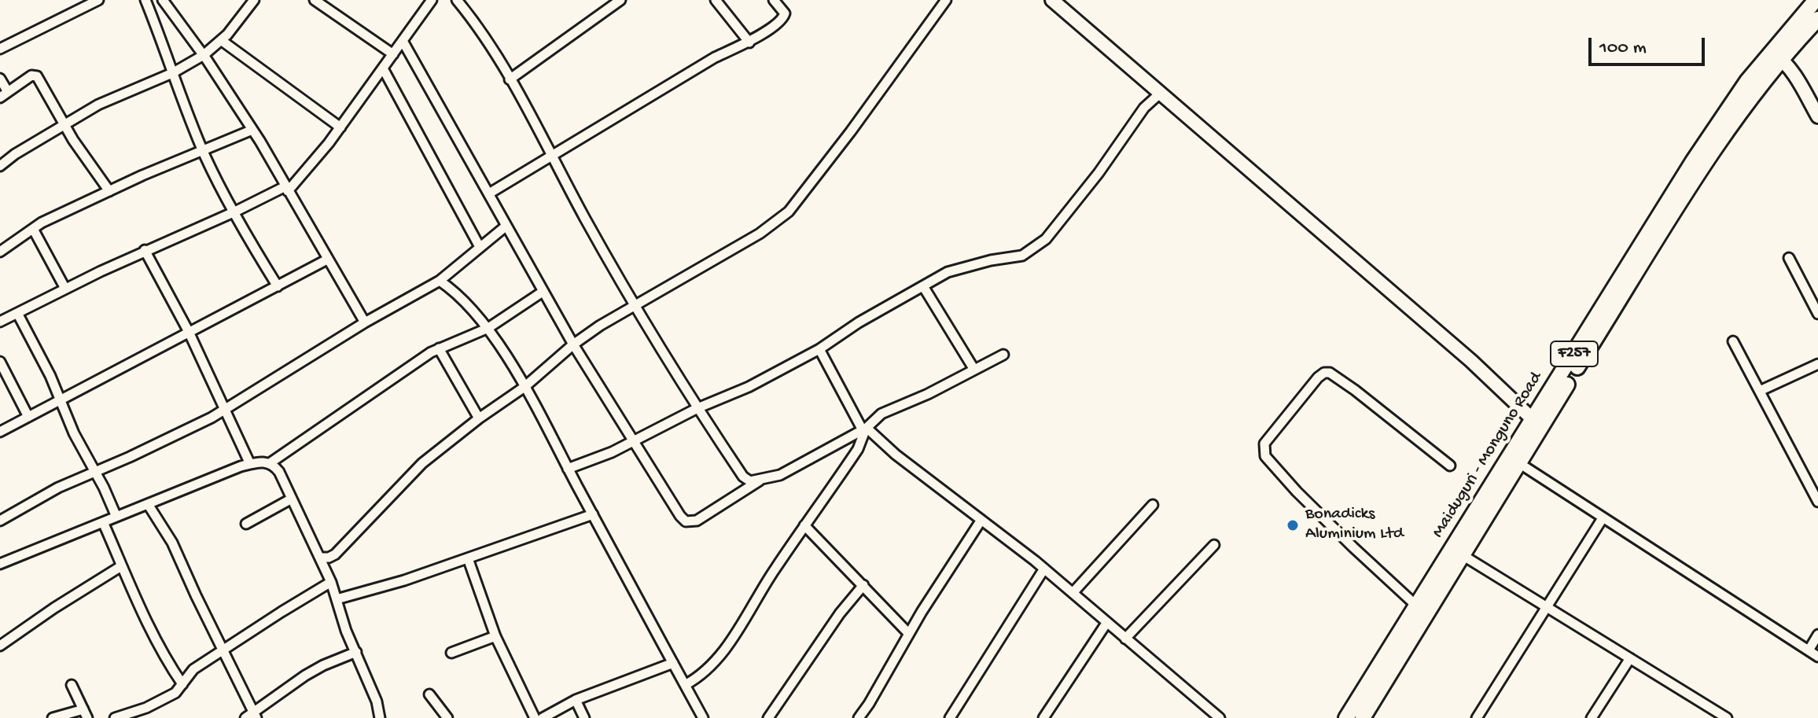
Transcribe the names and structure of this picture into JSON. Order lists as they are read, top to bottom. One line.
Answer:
{"streets":{"main road":["F257","Maiduguri - Monguno Road"]},"places":["Bonadicks Aluminium Ltd"],"scale_bar":"100 m"}
